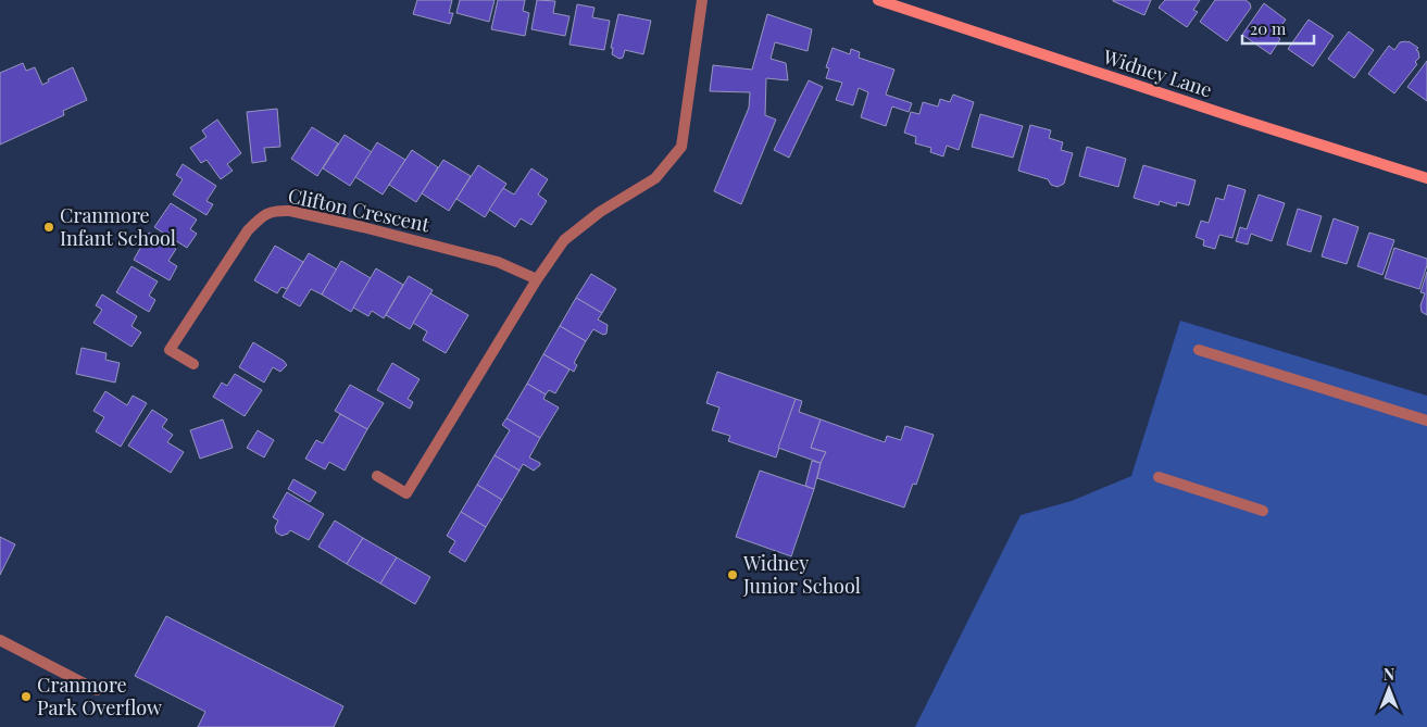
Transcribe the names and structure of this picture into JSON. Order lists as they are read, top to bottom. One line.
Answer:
{"streets":{"street":["Widney Lane","Clifton Crescent"]},"places":["Cranmore Infant School","Widney Junior School","Cranmore Park Overflow"],"scale_bar":"20 m","north":"top"}
